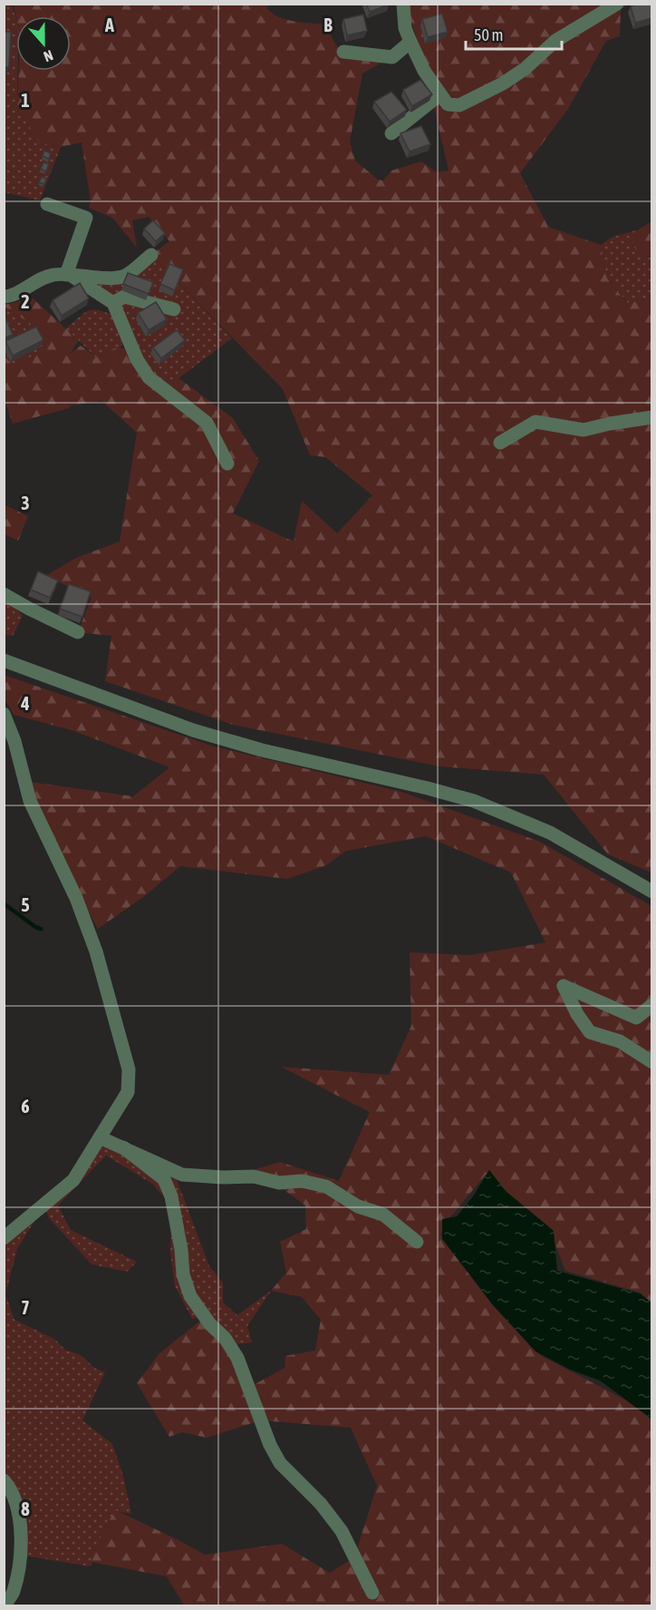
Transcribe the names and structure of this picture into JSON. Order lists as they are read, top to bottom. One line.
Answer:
{"scale_bar":"50 m","north":"bottom","grid":{"columns":["A","B"],"rows":["1","2","3","4","5","6","7","8"]}}
